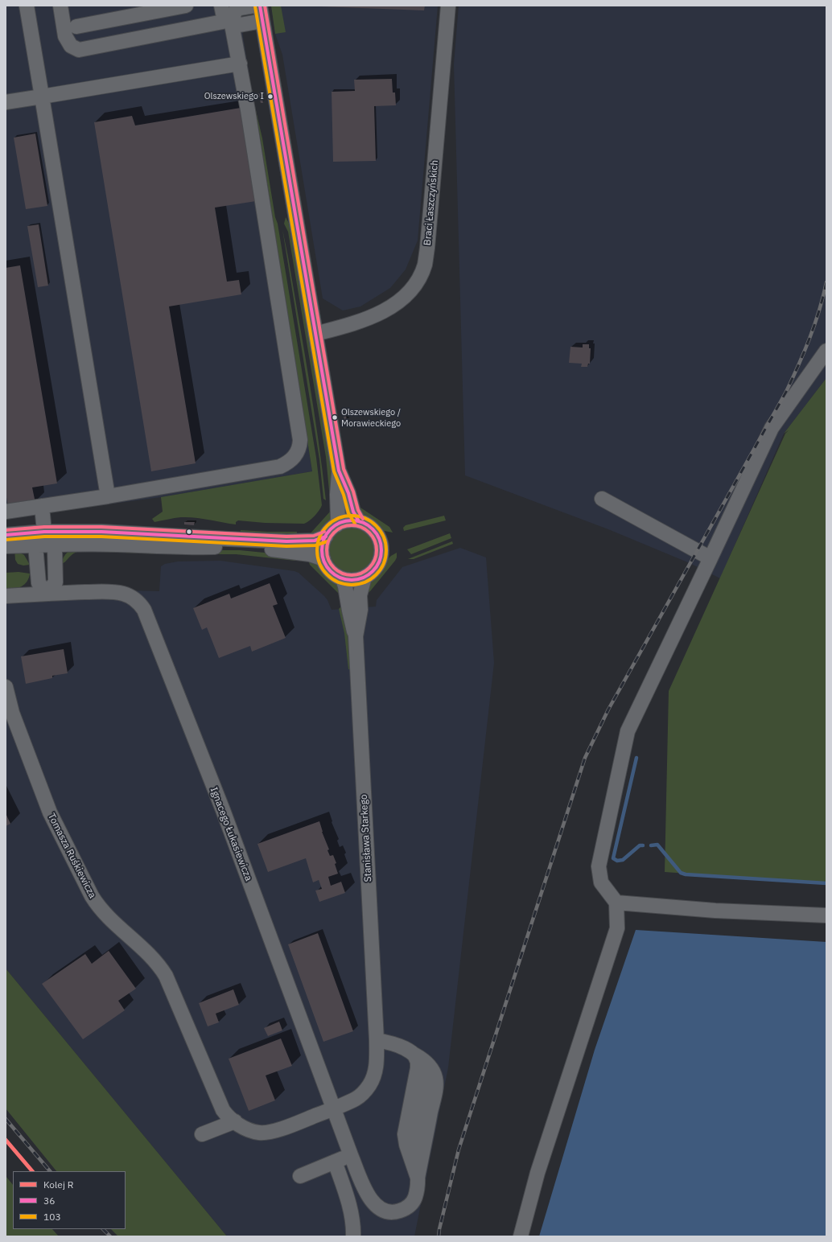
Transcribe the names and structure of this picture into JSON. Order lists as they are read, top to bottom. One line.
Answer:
{"streets":{"street":["Braci Łaszczyńskich","Ignacego Łukasiewicza","Stanisława Starkego","Tomasza Ruśkiewicza"]},"crossings":[["Ignacego Łukasiewicza","Stanisława Starkego"],["Ignacego Łukasiewicza","Tomasza Ruśkiewicza"],["Stanisława Starkego","Tomasza Ruśkiewicza"]],"places":["Olszewskiego I","Olszewskiego / Morawieckiego"],"lines":["transit line 36","transit line 103","rail line R"],"legend":["Kolej R","36","103"]}
